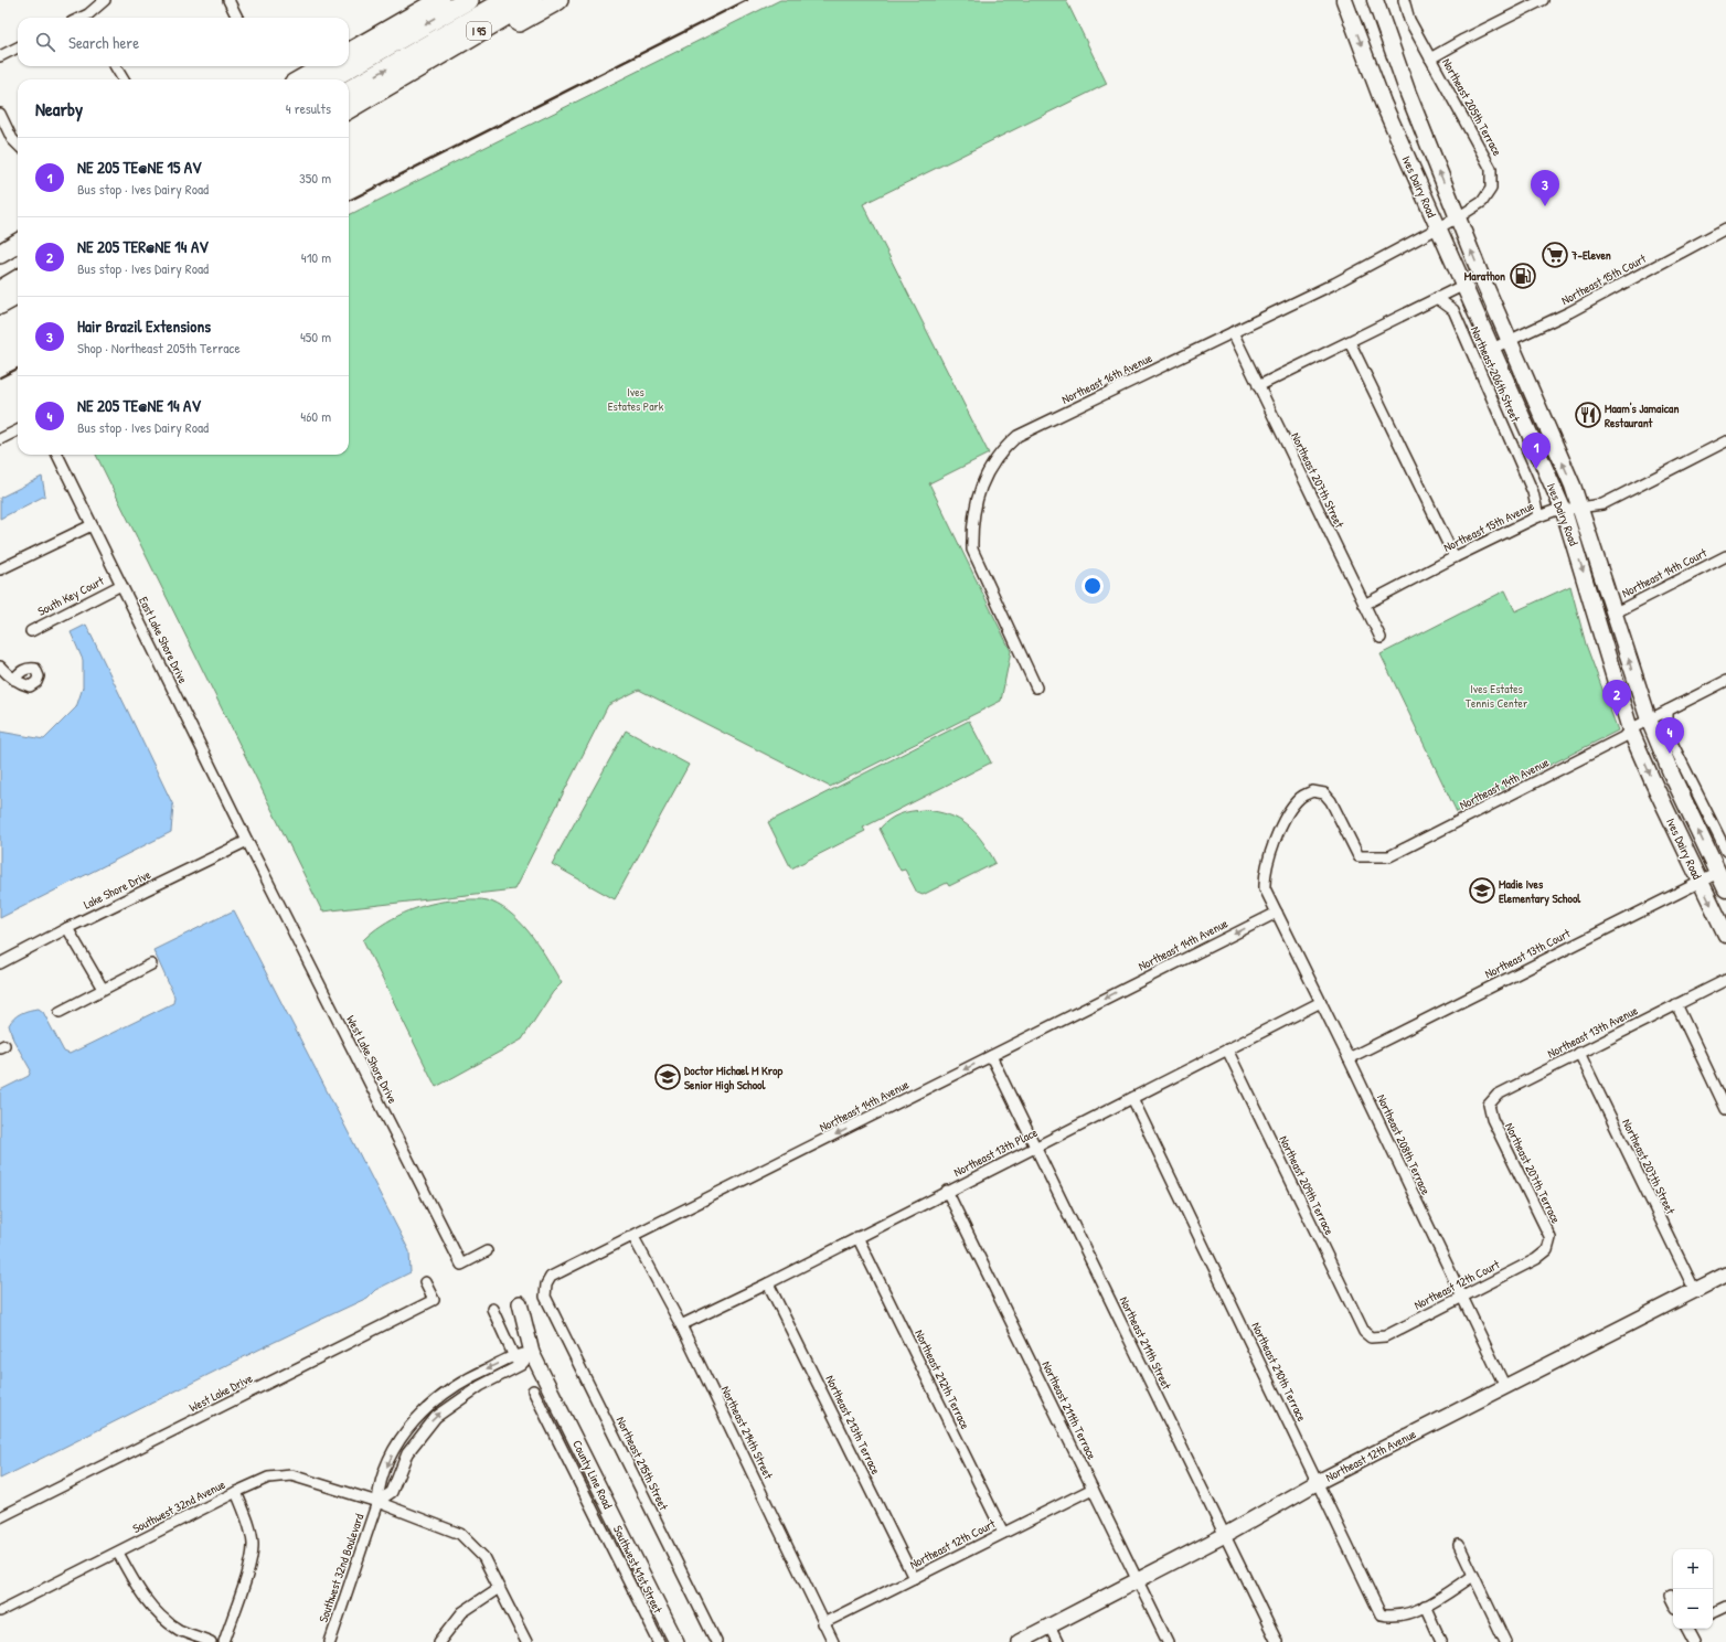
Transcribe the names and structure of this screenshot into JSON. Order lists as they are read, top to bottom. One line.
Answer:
{"streets":{"highway":["I 95"],"main road":["Ives Dairy Road"],"street":["Northeast 205th Terrace","Northeast 15th Court","Northeast 206th Street","Northeast 16th Avenue","Northeast 207th Street","Northeast 15th Avenue","Northeast 14th Court","South Key Court","East Lake Shore Drive","Northeast 14th Avenue","Lake Shore Drive","Northeast 13th Court","Northeast 13th Avenue","West Lake Shore Drive","Northeast 208th Terrace","Northeast 13th Place","Northeast 207th Terrace","Northeast 209th Terrace","Northeast 12th Court","Northeast 211th Street","Northeast 210th Terrace","Northeast 212th Terrace","West Lake Drive","Northeast 211th Terrace","Northeast 213th Terrace","Northeast 214th Street","Northeast 12th Avenue","Northeast 215th Street","County Line Road","Southwest 32nd Avenue","Southwest 32nd Boulevard","Southwest 41st Street"]},"crossings":[["Northeast 205th Terrace","Ives Dairy Road"],["Northeast 205th Terrace","Northeast 16th Avenue"],["Ives Dairy Road","Northeast 15th Court"],["Ives Dairy Road","Northeast 16th Avenue"],["Ives Dairy Road","Northeast 15th Avenue"],["Ives Dairy Road","Northeast 14th Court"],["Ives Dairy Road","Northeast 14th Avenue"],["Ives Dairy Road","Northeast 13th Court"],["Northeast 206th Street","Northeast 15th Avenue"],["Northeast 16th Avenue","Northeast 207th Street"],["Northeast 207th Street","Northeast 15th Avenue"],["Northeast 207th Street","Northeast 13th Avenue"],["Northeast 207th Street","Northeast 12th Avenue"],["South Key Court","East Lake Shore Drive"],["East Lake Shore Drive","Lake Shore Drive"],["East Lake Shore Drive","West Lake Shore Drive"],["Northeast 14th Avenue","Northeast 208th Terrace"],["Northeast 14th Avenue","Northeast 211th Street"],["Northeast 14th Avenue","Northeast 214th Street"],["Northeast 14th Avenue","Northeast 215th Street"],["Lake Shore Drive","West Lake Shore Drive"],["Northeast 13th Court","Northeast 208th Terrace"],["Northeast 13th Avenue","Northeast 207th Terrace"],["Northeast 208th Terrace","Northeast 13th Place"],["Northeast 208th Terrace","Northeast 12th Court"],["Northeast 208th Terrace","Northeast 12th Avenue"],["Northeast 13th Place","Northeast 209th Terrace"],["Northeast 13th Place","Northeast 211th Street"],["Northeast 13th Place","Northeast 210th Terrace"],["Northeast 13th Place","Northeast 212th Terrace"],["Northeast 13th Place","Northeast 211th Terrace"],["Northeast 13th Place","Northeast 213th Terrace"],["Northeast 13th Place","Northeast 214th Street"],["Northeast 207th Terrace","Northeast 12th Court"],["Northeast 209th Terrace","Northeast 12th Court"],["Northeast 12th Court","Northeast 212th Terrace"],["Northeast 12th Court","Northeast 211th Terrace"],["Northeast 12th Court","Northeast 213th Terrace"],["Northeast 12th Court","Northeast 214th Street"],["Northeast 211th Street","Northeast 12th Avenue"],["Northeast 210th Terrace","Northeast 12th Avenue"],["Northeast 211th Terrace","Northeast 12th Avenue"],["County Line Road","Southwest 32nd Boulevard"],["Southwest 32nd Avenue","Southwest 32nd Boulevard"]],"one_way":["Northeast 14th Avenue"],"parks":["Ives Estates Park","Ives Estates Tennis Center"],"places":{"supermarket":["7-Eleven"],"fuel station":["Marathon"],"restaurant":["Maam's Jamaican Restaurant"],"school or university":["Madie Ives Elementary School","Doctor Michael M Krop Senior High School"]},"page":{"search":"Search here","heading":["Nearby","4 results"],"list":[{"mark":"1","name":"NE 205 TE@NE 15 AV","note":"Bus stop · Ives Dairy Road","value":"350 m"},{"mark":"2","name":"NE 205 TER@NE 14 AV","note":"Bus stop · Ives Dairy Road","value":"410 m"},{"mark":"3","name":"Hair Brazil Extensions","note":"Shop · Northeast 205th Terrace","value":"450 m"},{"mark":"4","name":"NE 205 TE@NE 14 AV","note":"Bus stop · Ives Dairy Road","value":"460 m"}],"pins":["3","1","2","4"],"map_buttons":["+","−"]}}
